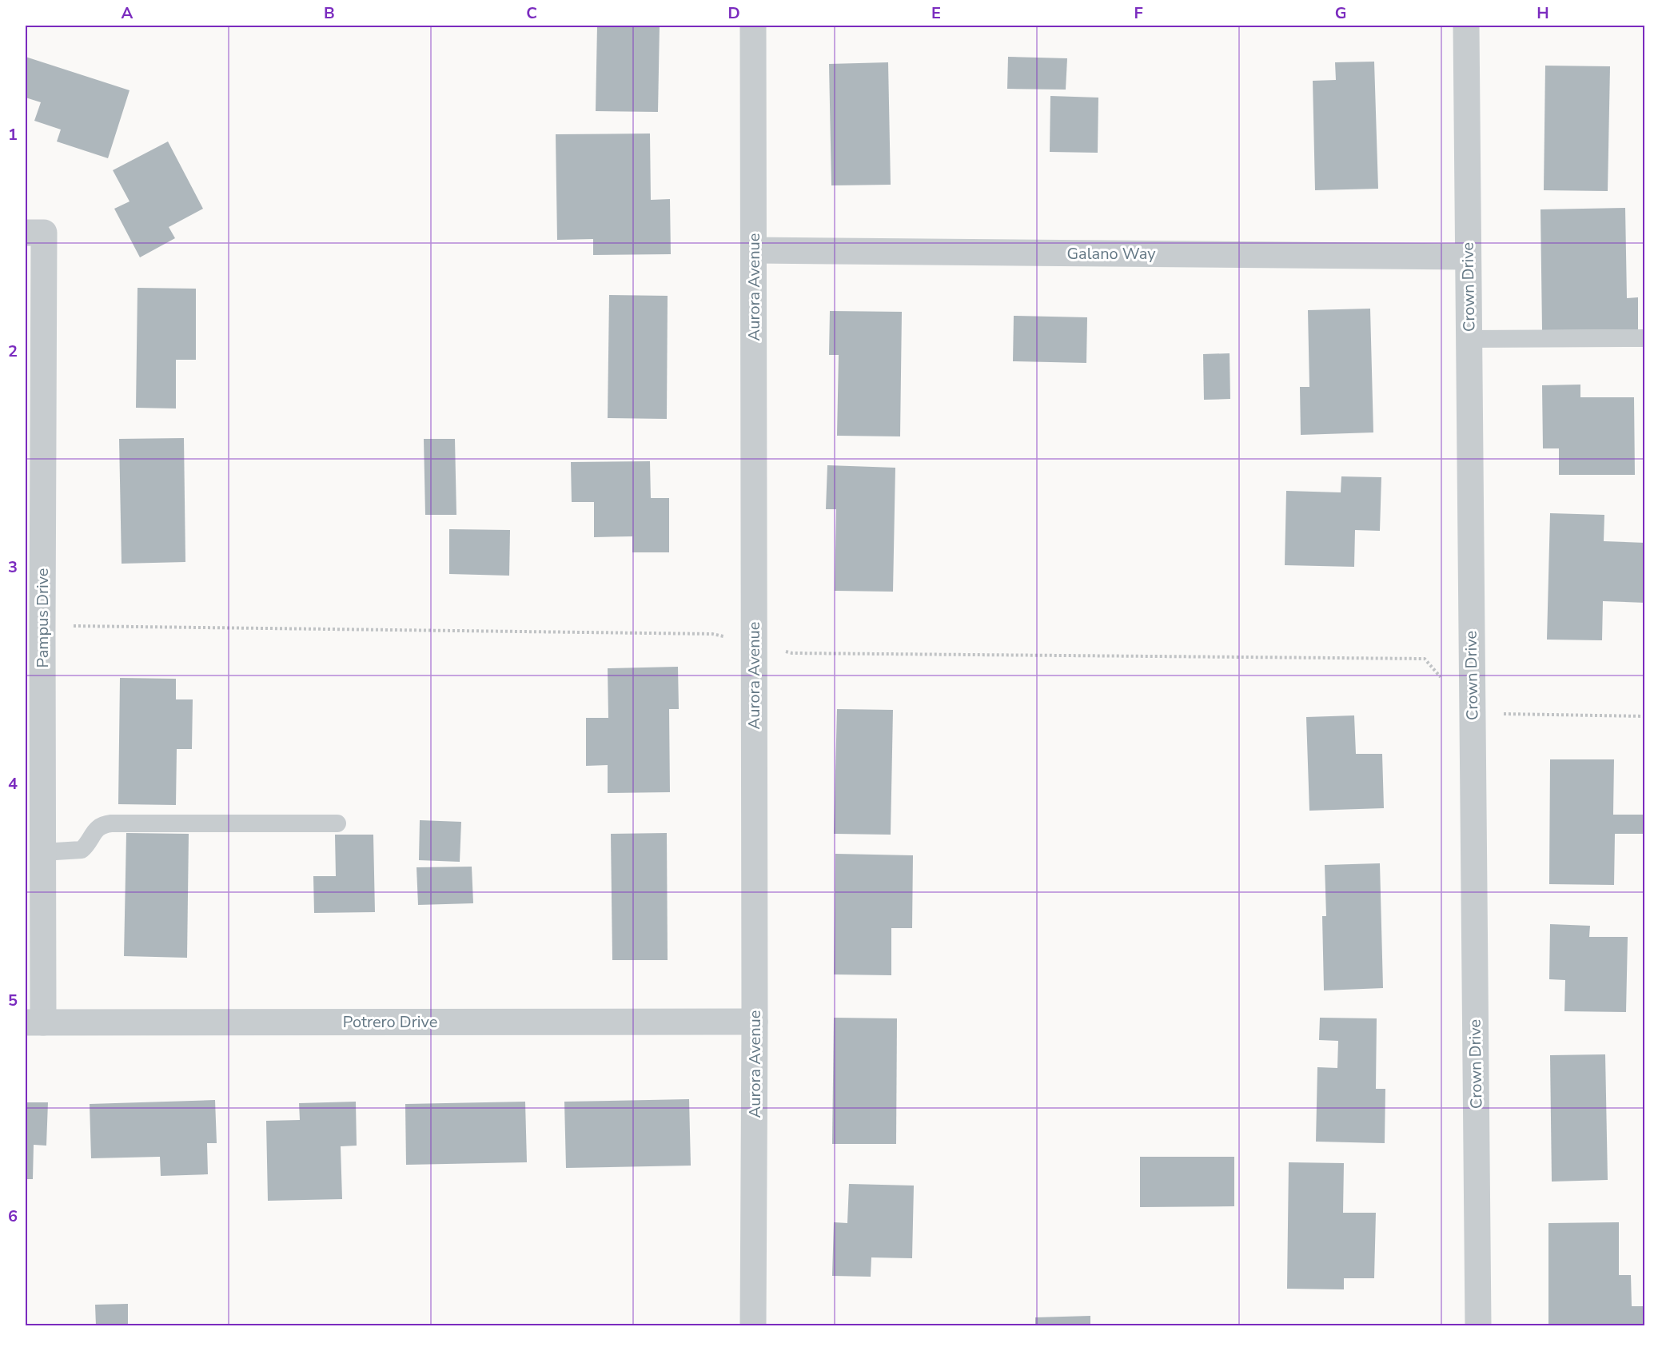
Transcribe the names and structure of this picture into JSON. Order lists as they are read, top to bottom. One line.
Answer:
{"streets":{"street":["Galano Way","Aurora Avenue","Crown Drive","Pampus Drive","Potrero Drive"]},"crossings":[["Galano Way","Aurora Avenue"],["Galano Way","Crown Drive"],["Aurora Avenue","Potrero Drive"],["Pampus Drive","Potrero Drive"]],"grid":{"columns":["A","B","C","D","E","F","G","H"],"rows":["1","2","3","4","5","6"]}}
